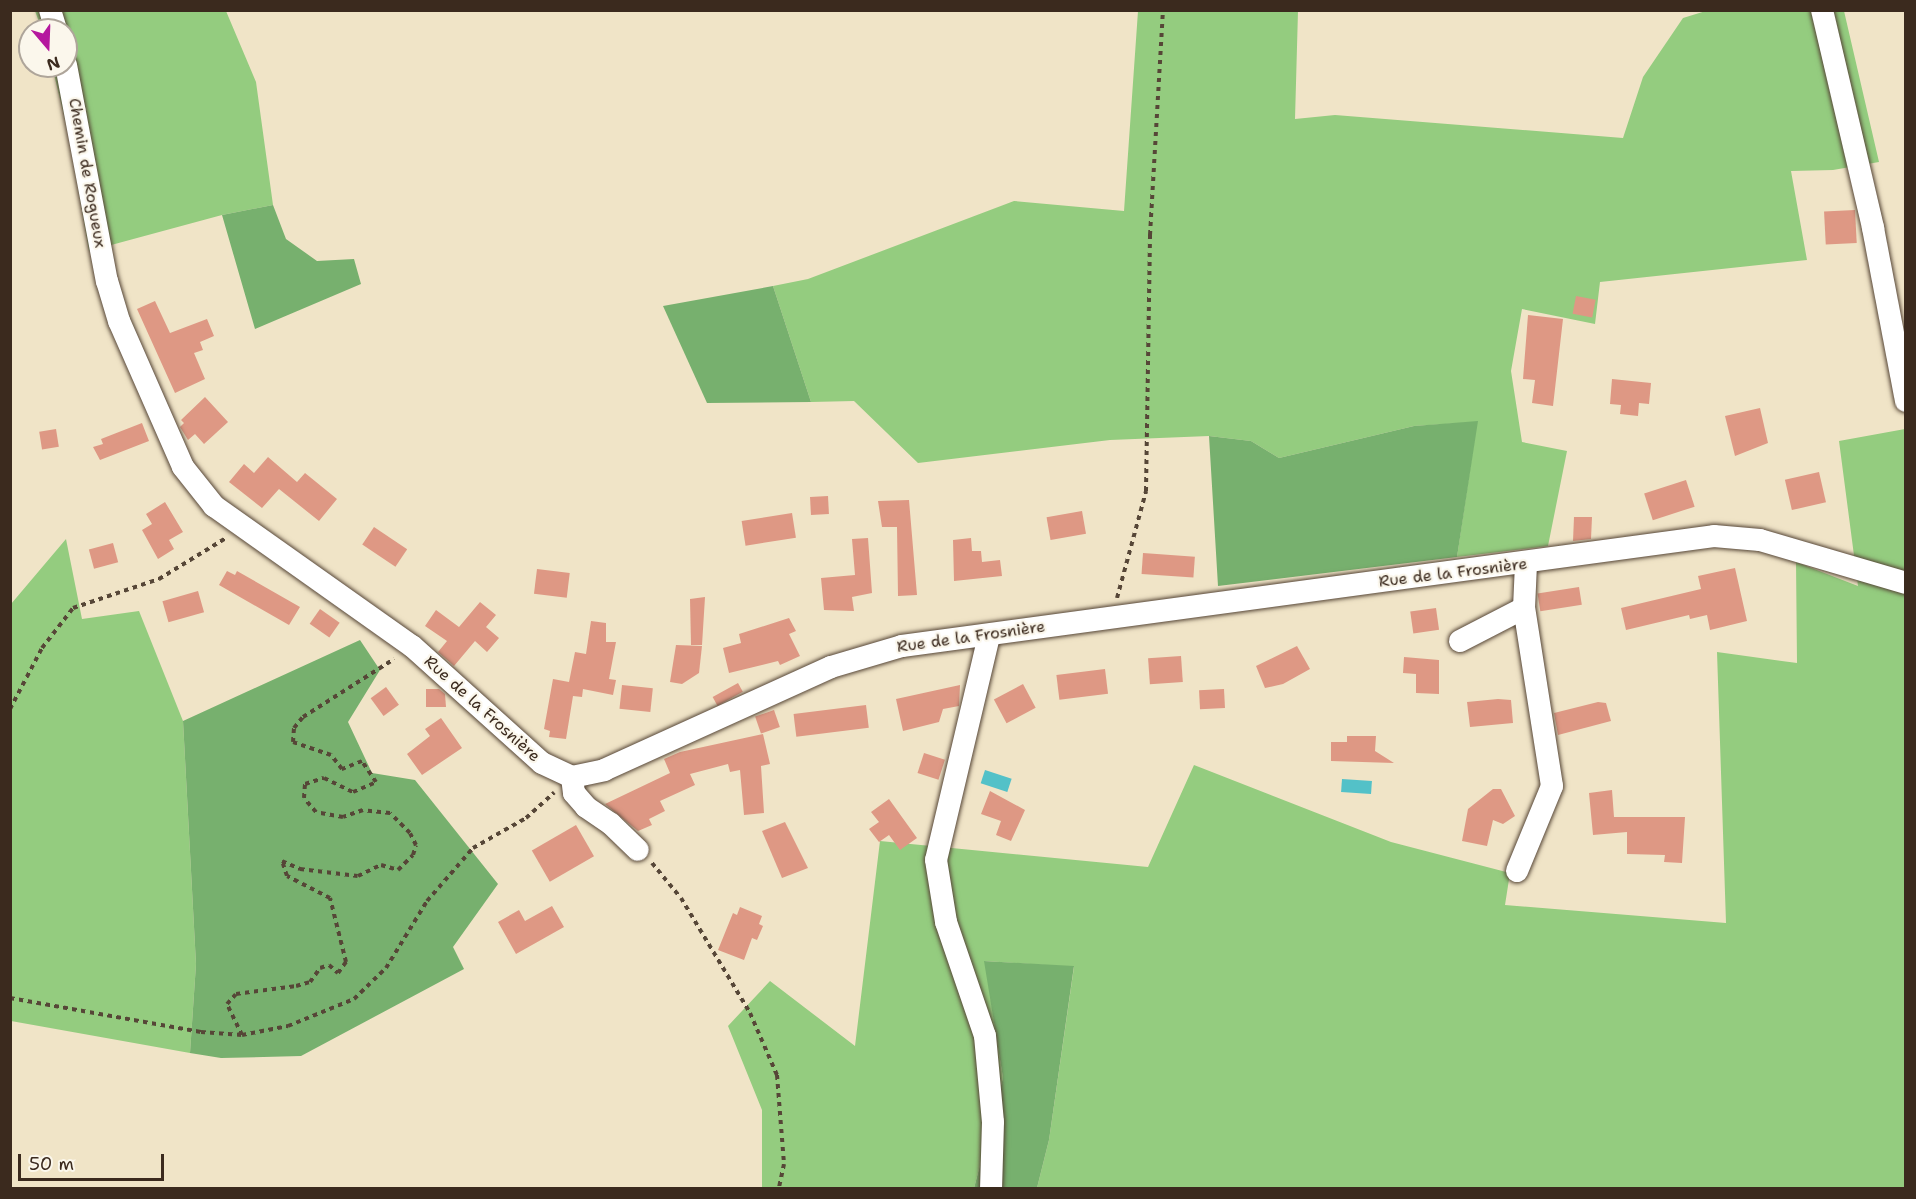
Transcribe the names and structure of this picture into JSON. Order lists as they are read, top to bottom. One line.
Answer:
{"streets":{"street":["Chemin de Rogueux","Rue de la Frosnière"]},"crossings":[["Chemin de Rogueux","Rue de la Frosnière"]],"scale_bar":"50 m","north":"bottom"}
